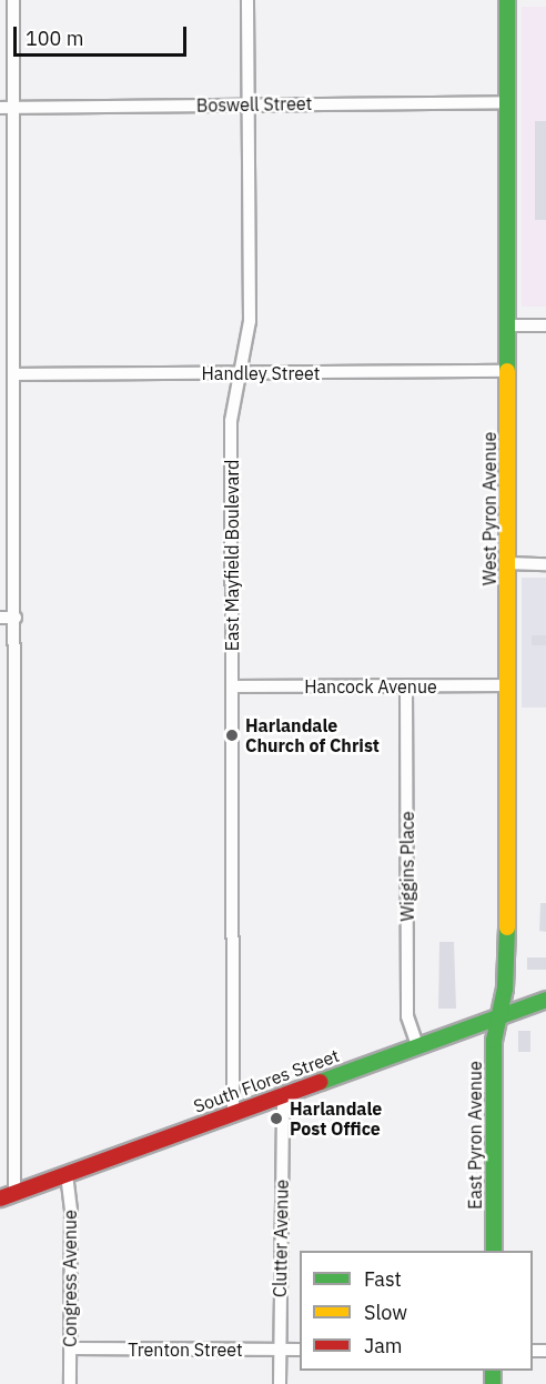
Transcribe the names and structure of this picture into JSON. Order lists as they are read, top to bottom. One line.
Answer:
{"streets":{"street":["Boswell Street","Handley Street","West Pyron Avenue","East Mayfield Boulevard","Hancock Avenue","Wiggins Place","South Flores Street","East Pyron Avenue","Clutter Avenue","Congress Avenue","Trenton Street"]},"crossings":[["Boswell Street","West Pyron Avenue"],["Boswell Street","East Mayfield Boulevard"],["Handley Street","West Pyron Avenue"],["Handley Street","East Mayfield Boulevard"],["West Pyron Avenue","Hancock Avenue"],["West Pyron Avenue","South Flores Street"],["West Pyron Avenue","East Pyron Avenue"],["East Mayfield Boulevard","Hancock Avenue"],["East Mayfield Boulevard","South Flores Street"],["Hancock Avenue","Wiggins Place"],["Wiggins Place","South Flores Street"],["South Flores Street","East Pyron Avenue"],["South Flores Street","Clutter Avenue"],["South Flores Street","Congress Avenue"],["Clutter Avenue","Trenton Street"],["Congress Avenue","Trenton Street"]],"places":["Harlandale Church of Christ","Harlandale Post Office"],"legend":["Fast","Slow","Jam"],"scale_bar":"100 m"}
